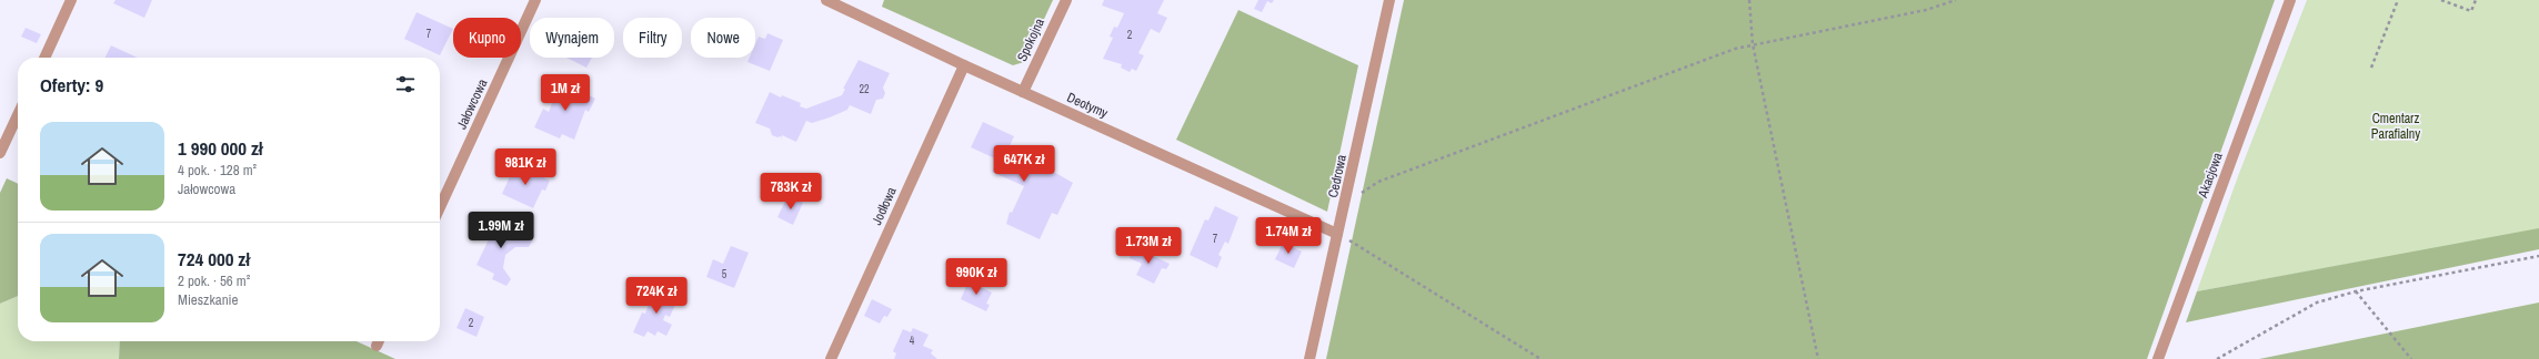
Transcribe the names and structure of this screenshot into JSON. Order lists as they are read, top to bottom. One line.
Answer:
{"streets":{"street":["Spokojna","Jałowcowa","Deotymy","Akacjowa","Cedrowa","Jodłowa"]},"crossings":[["Spokojna","Deotymy"],["Deotymy","Cedrowa"],["Deotymy","Jodłowa"]],"parks":["Cmentarz Parafialny"],"house_numbers":["7","2","22","7","5","2","4"],"page":{"chip":["Kupno","Wynajem","Filtry","Nowe"],"heading":"Oferty: 9","price":["1M zł","647K zł","981K zł","783K zł","1.99M zł","1.74M zł","1.73M zł","990K zł","724K zł"],"list":[{"name":"1 990 000 zł","note":"4 pok. · 128 m² · Jałowcowa"},{"name":"724 000 zł","note":"2 pok. · 56 m² · Mieszkanie"}]}}
